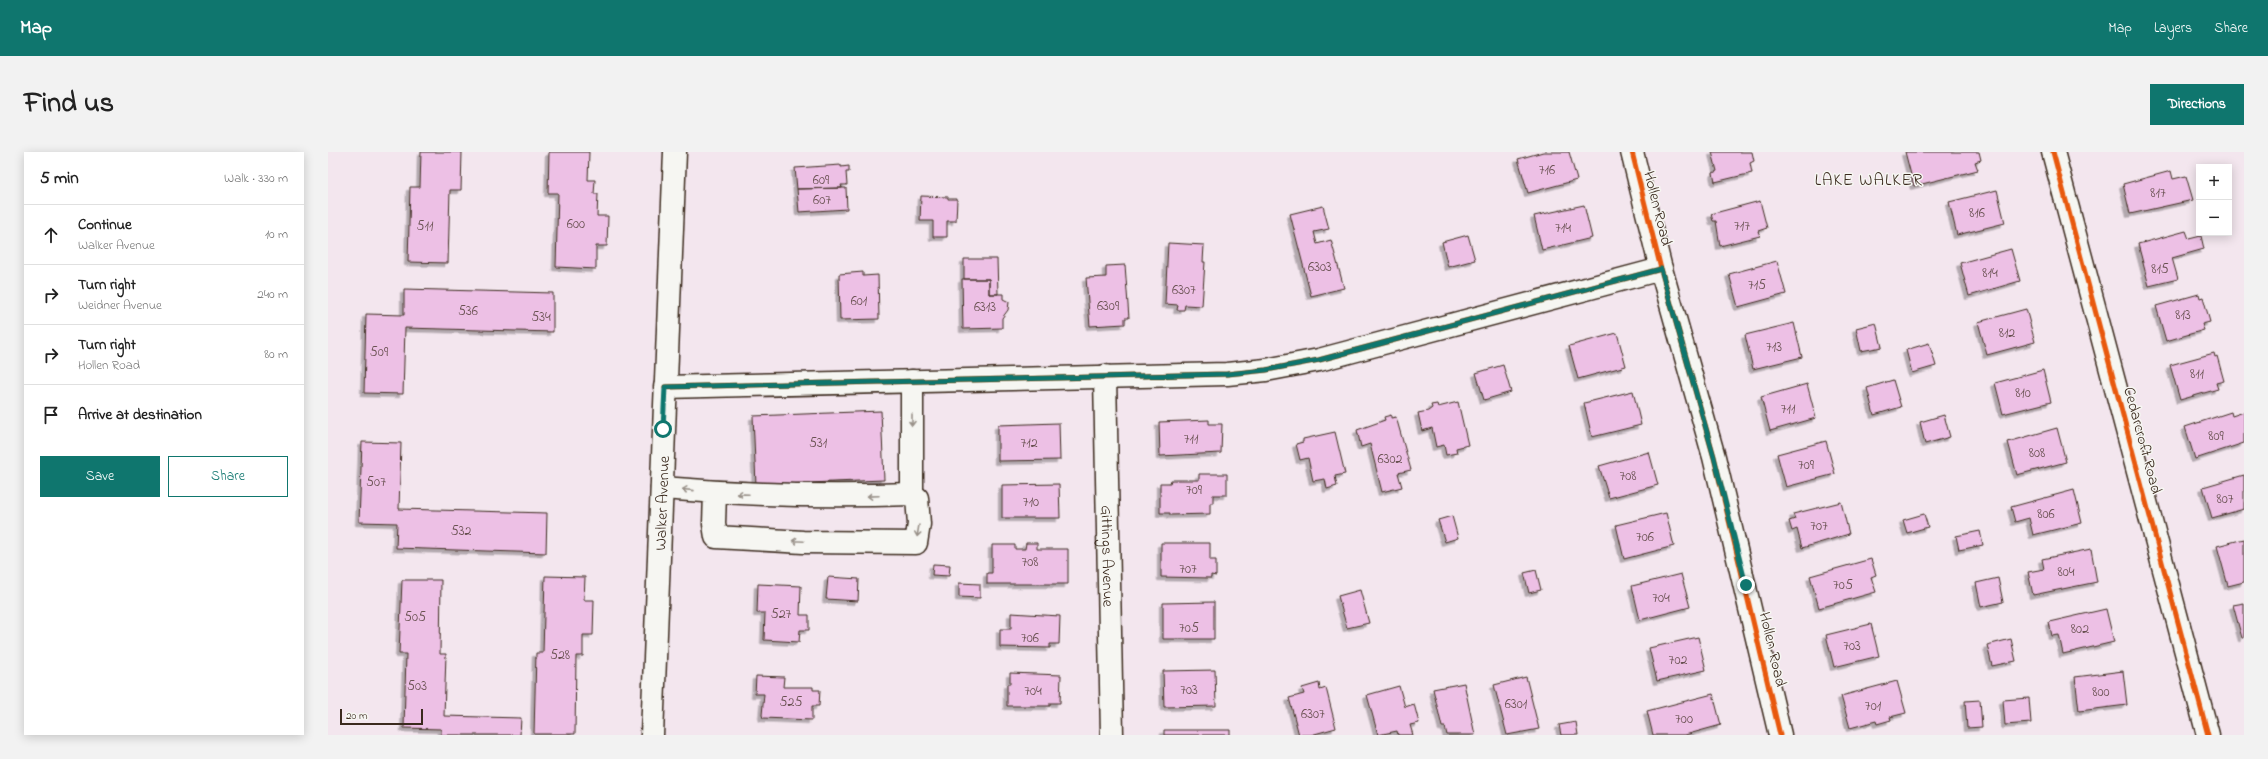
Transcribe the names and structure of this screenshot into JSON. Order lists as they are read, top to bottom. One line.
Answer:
{"streets":{"street":["Hollen Road","Cedarcroft Road","Walker Avenue","Gittings Avenue"]},"districts":["LAKE WALKER"],"house_numbers":["716","609","817","607","816","600","511","717","714","6303","815","814","715","6307","601","6309","6313","536","813","534","812","713","509","811","810","711","809","711","531","712","808","6302","709","708","507","709","807","710","806","707","532","706","708","707","804","705","704","527","505","705","802","706","703","528","702","503","703","704","800","525","6301","701","6307","700"],"scale_bar":"20 m","page":{"header":"Map","nav":["Map","Layers","Share"],"title":"Find us","buttons":["Directions",["Save","Share"]],"heading":["5 min","Walk · 330 m"],"map_buttons":["+","−"],"list":[["Continue","Walker Avenue","10 m"],["Turn right","Weidner Avenue","240 m"],["Turn right","Hollen Road","80 m"],"Arrive at destination"],"scale":"20 m"}}
